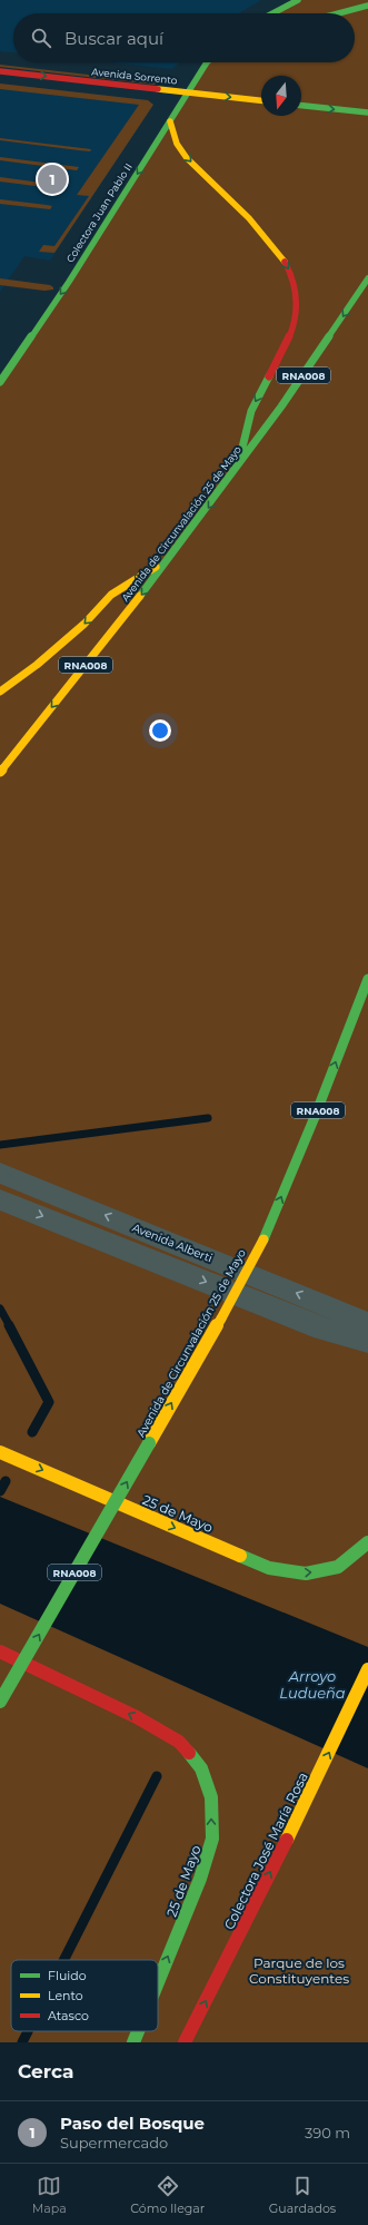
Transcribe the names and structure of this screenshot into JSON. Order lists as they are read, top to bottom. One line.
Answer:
{"streets":{"main road":["Avenida Sorrento","Colectora Juan Pablo II","RNA008","Avenida de Circunvalación 25 de Mayo","25 de Mayo","Colectora José María Rosa"],"street":["Avenida Alberti"]},"crossings":[["Avenida Sorrento","Colectora Juan Pablo II"]],"one_way":["Colectora Juan Pablo II","Colectora José María Rosa"],"water":["Arroyo Ludueña"],"parks":["Parque de los Constituyentes"],"legend":["Fluido","Lento","Atasco"],"north":"bottom","page":{"search":"Buscar aquí","pins":"1","heading":"Cerca","list":[{"mark":"1","name":"Paso del Bosque","note":"Supermercado","value":"390 m"}],"nav":["Mapa","Cómo llegar","Guardados"]}}
